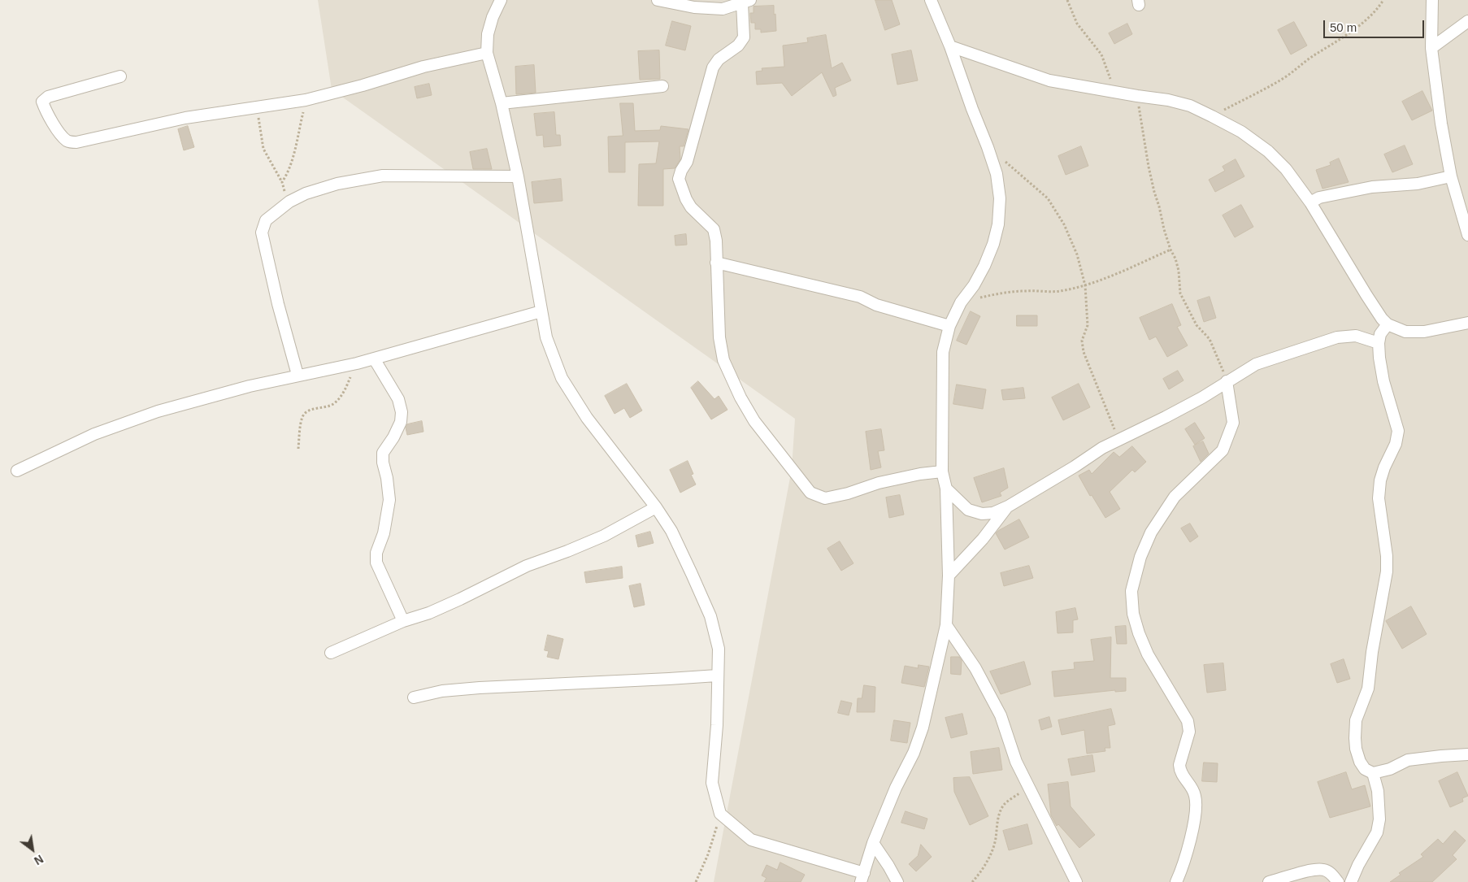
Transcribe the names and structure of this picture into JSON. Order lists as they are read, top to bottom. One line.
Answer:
{"scale_bar":"50 m","north":"bottom right"}
